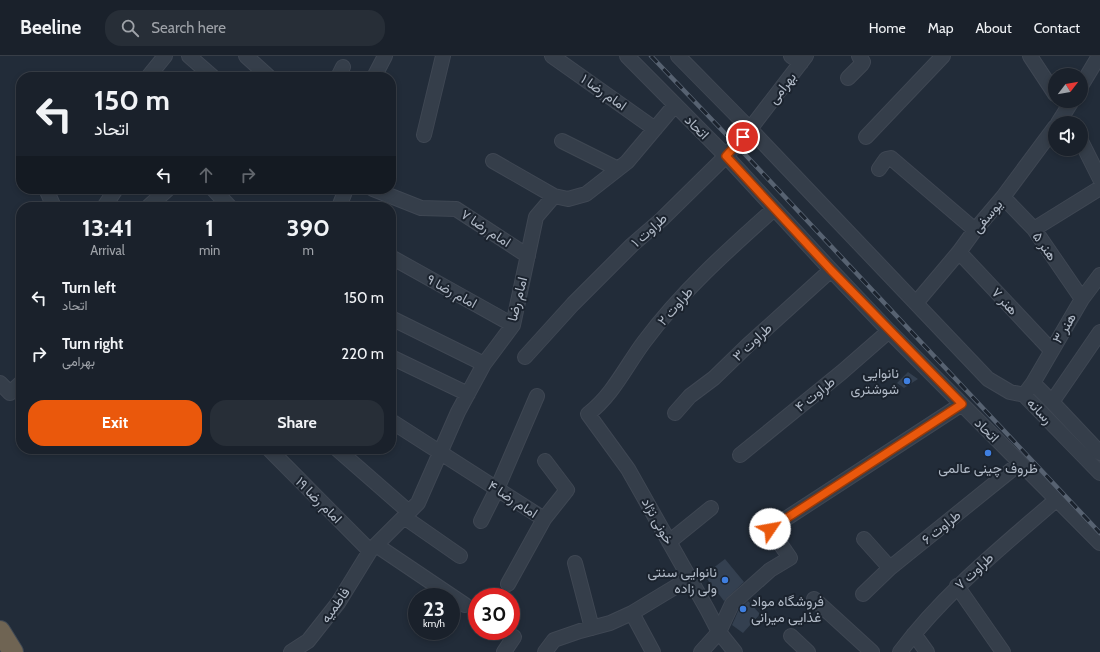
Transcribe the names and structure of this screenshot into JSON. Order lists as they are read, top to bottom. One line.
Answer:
{"streets":{"street":["بهرامی","امام رضا ۱","اتحاد","یوسفی","امام رضا ۷","طراوت ۱","هنر ۵","امام رضا ۹","امام رضا","هنر ۷","طراوت ۲","هنر ۳","طراوت ۳","طراوت ۴","رسانه","امام رضا ۴","امام رضا ۱۹","خونی نژاد","طراوت ۶","طراوت ۷","فاطمیه"]},"crossings":[["بهرامی","اتحاد"],["بهرامی","طراوت ۱"],["اتحاد","طراوت ۱"],["اتحاد","طراوت ۲"],["اتحاد","طراوت ۳"],["اتحاد","طراوت ۴"],["اتحاد","طراوت ۶"],["اتحاد","طراوت ۷"],["یوسفی","هنر ۵"],["یوسفی","هنر ۷"],["امام رضا ۷","امام رضا"],["هنر ۵","هنر ۳"],["امام رضا ۹","امام رضا"],["امام رضا","امام رضا ۴"],["امام رضا","امام رضا ۱۹"],["امام رضا","فاطمیه"],["هنر ۷","هنر ۳"],["طراوت ۲","خونی نژاد"],["هنر ۳","رسانه"],["امام رضا ۱۹","فاطمیه"]],"places":["نانوایی شوشتری","ظروف چینی عالمی","نانوایی سنتی ولی زاده","فروشگاه مواد غذایی میرانی"],"north":"top right","page":{"header":"Beeline","search":"Search here","nav":["Home","Map","About","Contact"],"turn":["150 m","اتحاد"],"eta":["13:41","Arrival","1","min","390","m"],"list":[{"name":"Turn left","note":"اتحاد","value":"150 m"},{"name":"Turn right","note":"بهرامی","value":"220 m"}],"buttons":["Exit","Share"],"speed":"23 km/h","limit":"30"}}
